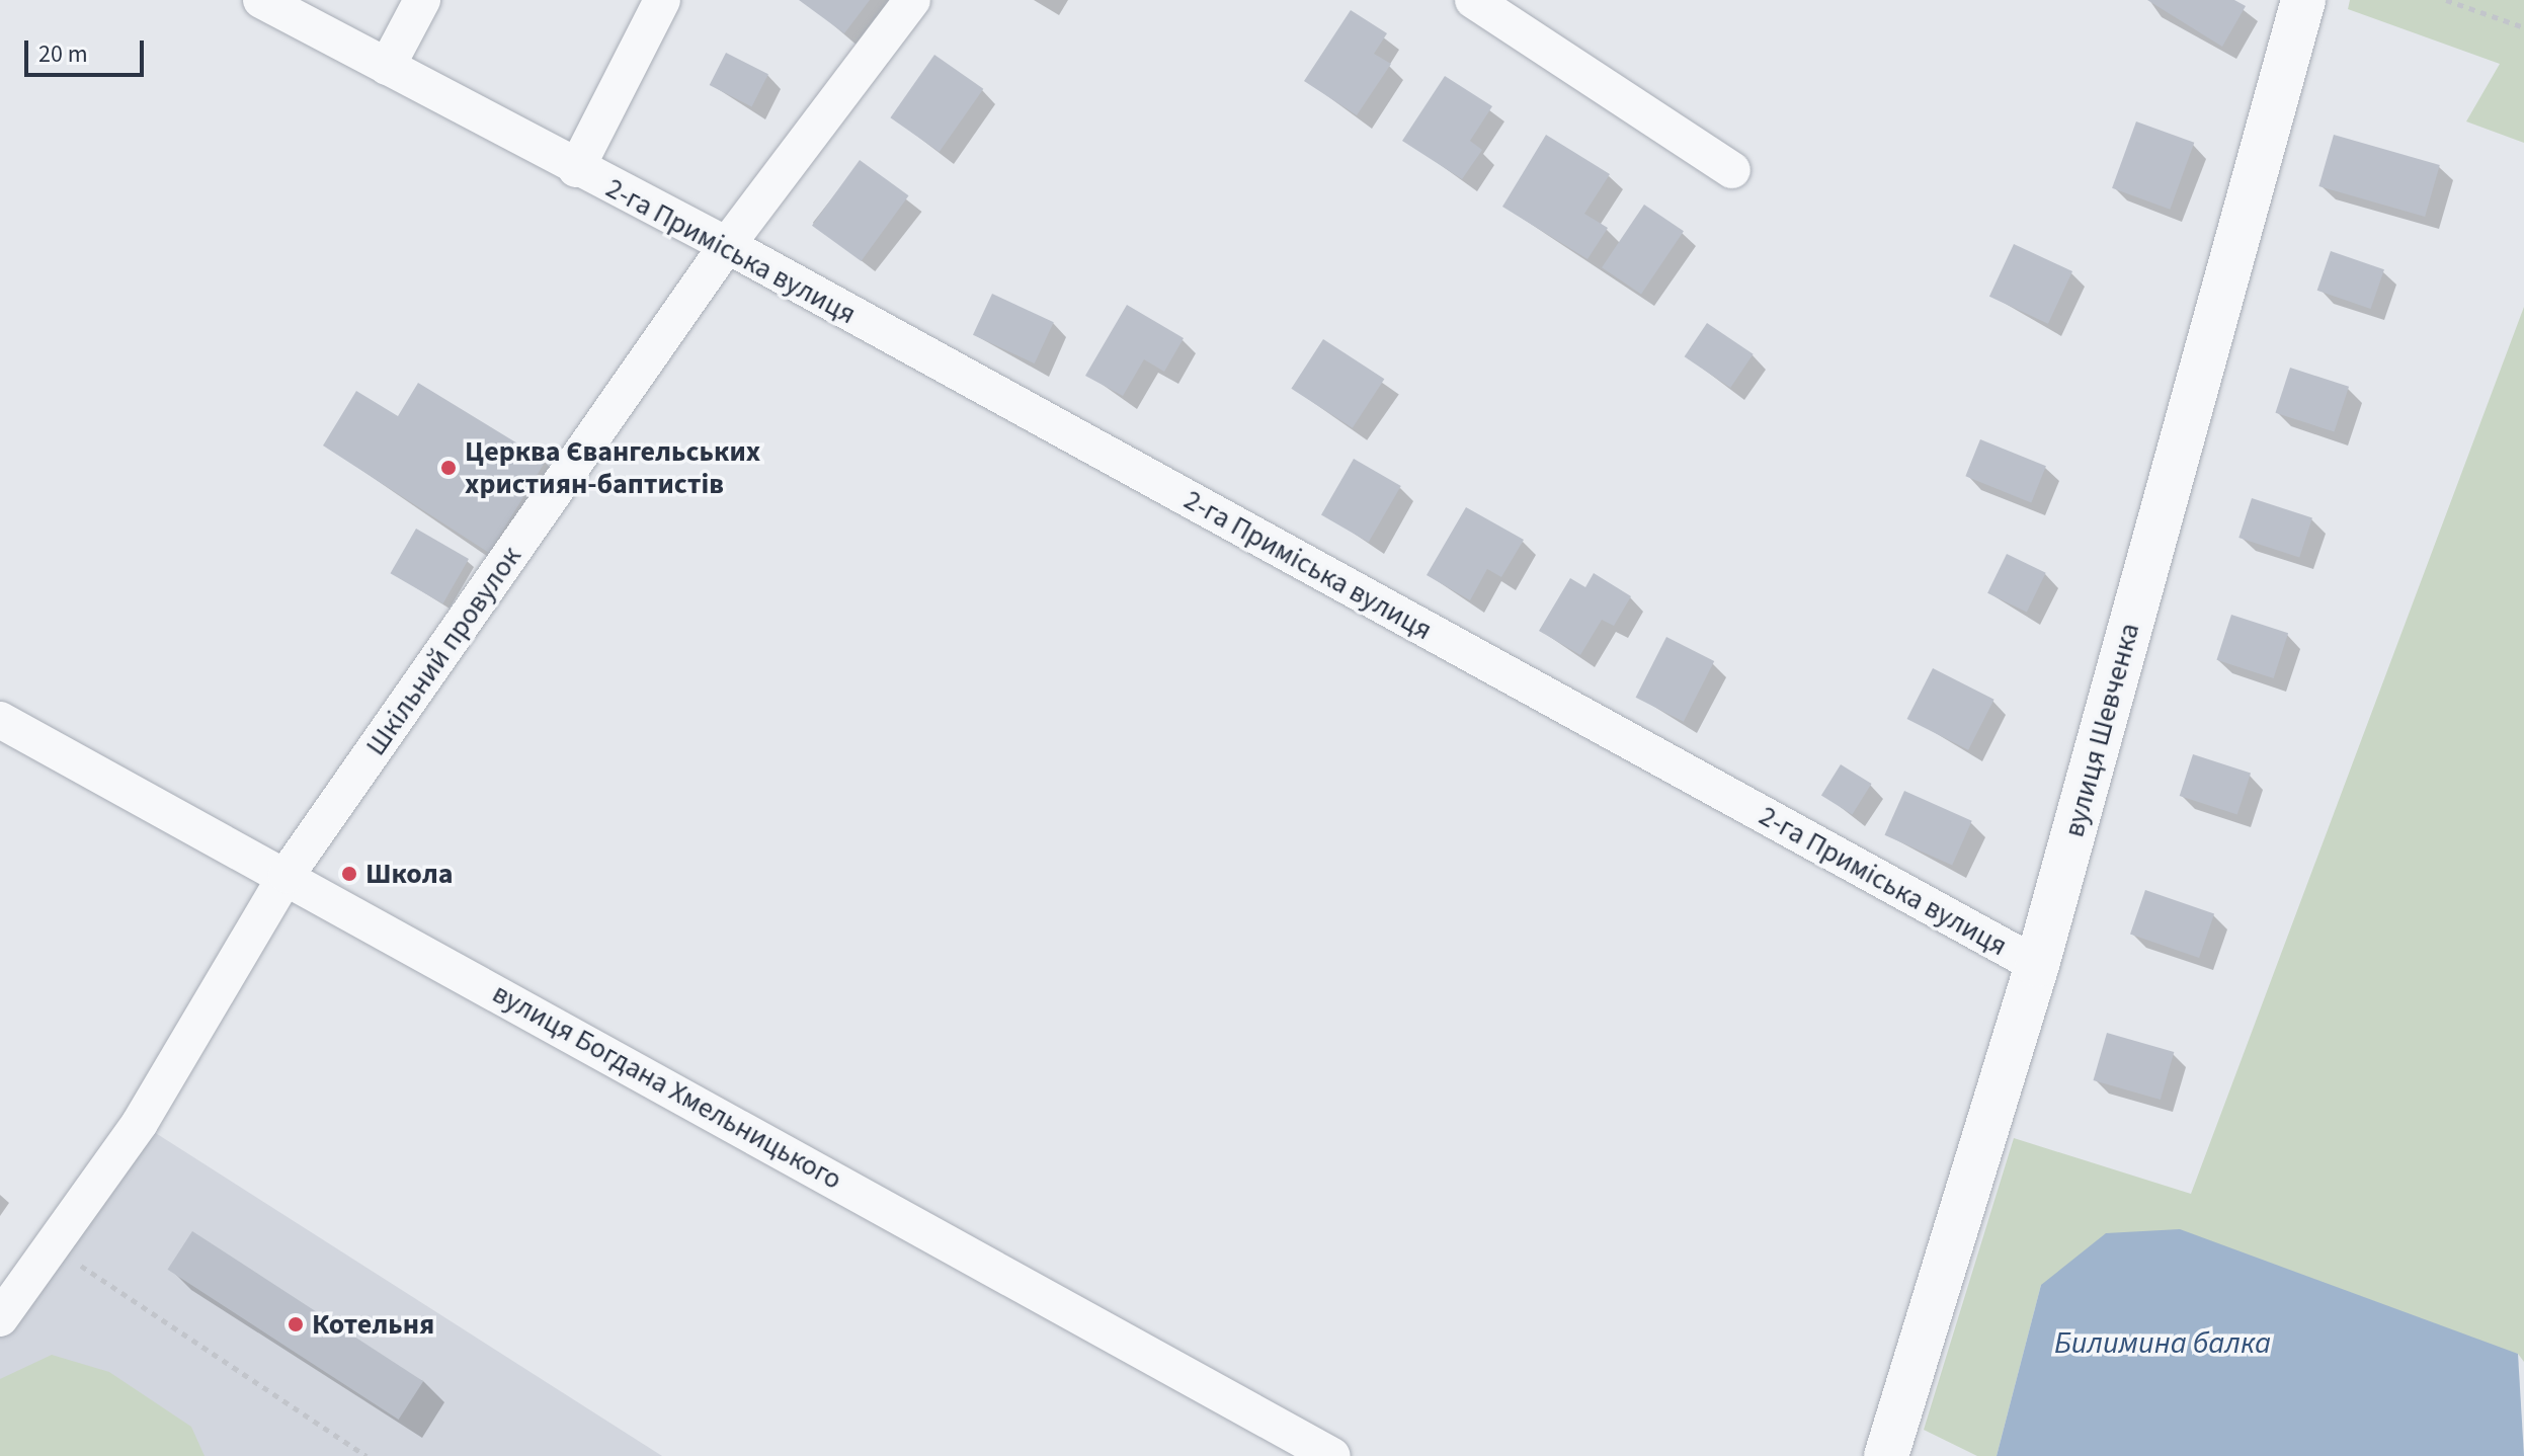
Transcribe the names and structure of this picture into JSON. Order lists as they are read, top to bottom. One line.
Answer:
{"streets":{"street":["2-га Приміська вулиця","Шкільний провулок","вулиця Шевченка","вулиця Богдана Хмельницького"]},"crossings":[["2-га Приміська вулиця","Шкільний провулок"],["2-га Приміська вулиця","вулиця Шевченка"],["Шкільний провулок","вулиця Богдана Хмельницького"]],"water":["Билимина балка"],"places":["Церква Євангельських християн-баптистів","Школа","Котельня"],"scale_bar":"20 m"}
